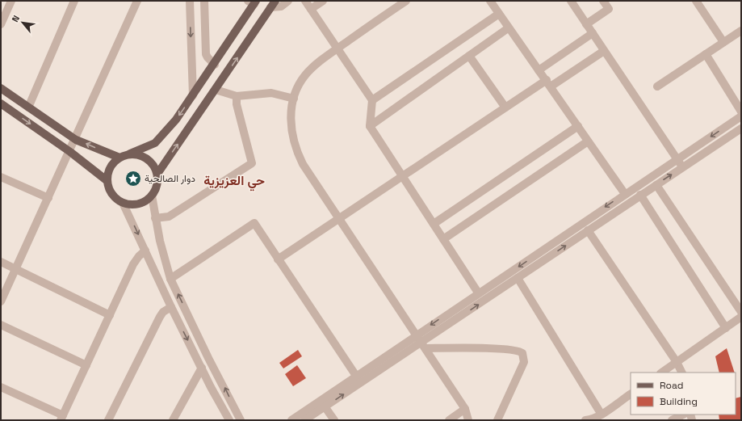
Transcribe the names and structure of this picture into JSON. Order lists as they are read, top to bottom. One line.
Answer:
{"districts":["حي العزيزية"],"places":{"place":["دوار الصالحية"]},"legend":["Road","Building"],"north":"top left"}
